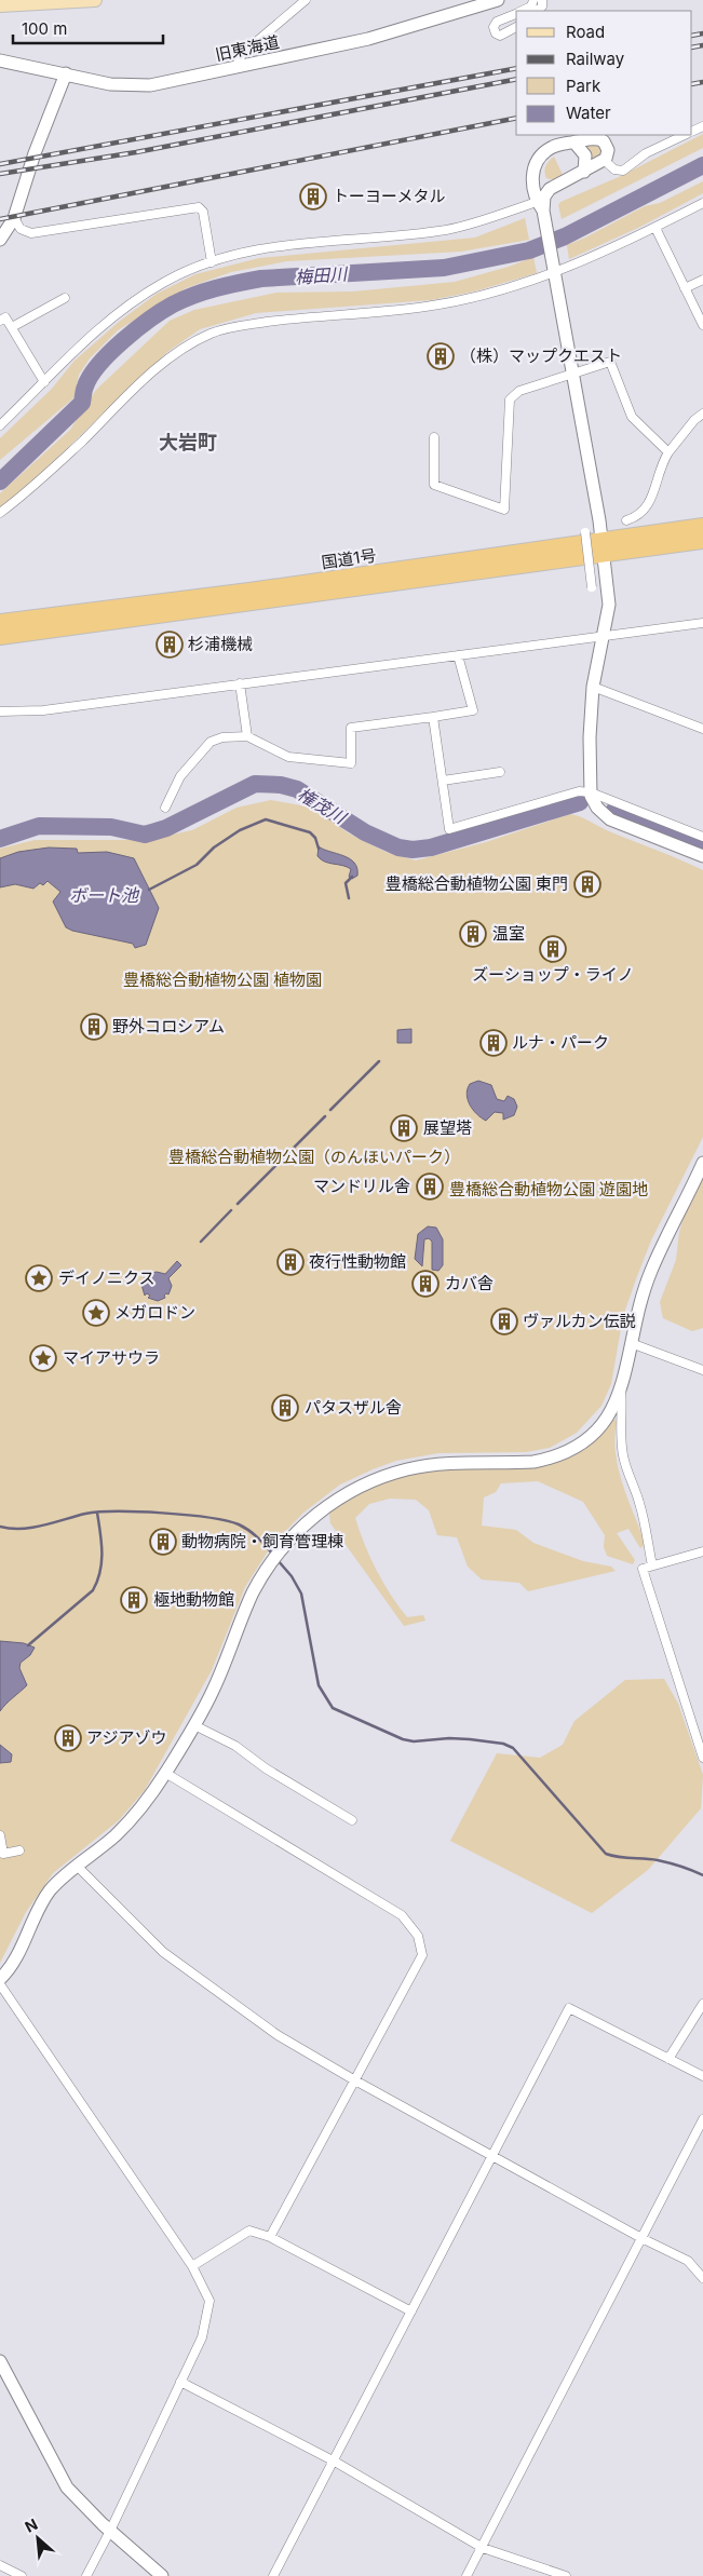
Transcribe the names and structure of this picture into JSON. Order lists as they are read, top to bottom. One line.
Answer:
{"streets":{"highway":["国道1号"],"street":["旧東海道"]},"districts":["大岩町"],"water":["梅田川","権茂川","ボート池"],"parks":["豊橋総合動植物公園 植物園","豊橋総合動植物公園（のんほいパーク）","豊橋総合動植物公園 遊園地"],"places":{"building":["トーヨーメタル","（株）マップクエスト","杉浦機械","豊橋総合動植物公園 東門","温室","ズーショップ・ライノ","野外コロシアム","ルナ・パーク","展望塔","マンドリル舎","夜行性動物館","カバ舎","ヴァルカン伝説","パタスザル舎","動物病院・飼育管理棟","極地動物館","アジアゾウ"],"place":["デイノニクス","メガロドン","マイアサウラ"]},"legend":["Road","Railway","Park","Water"],"scale_bar":"100 m","north":"top left"}
